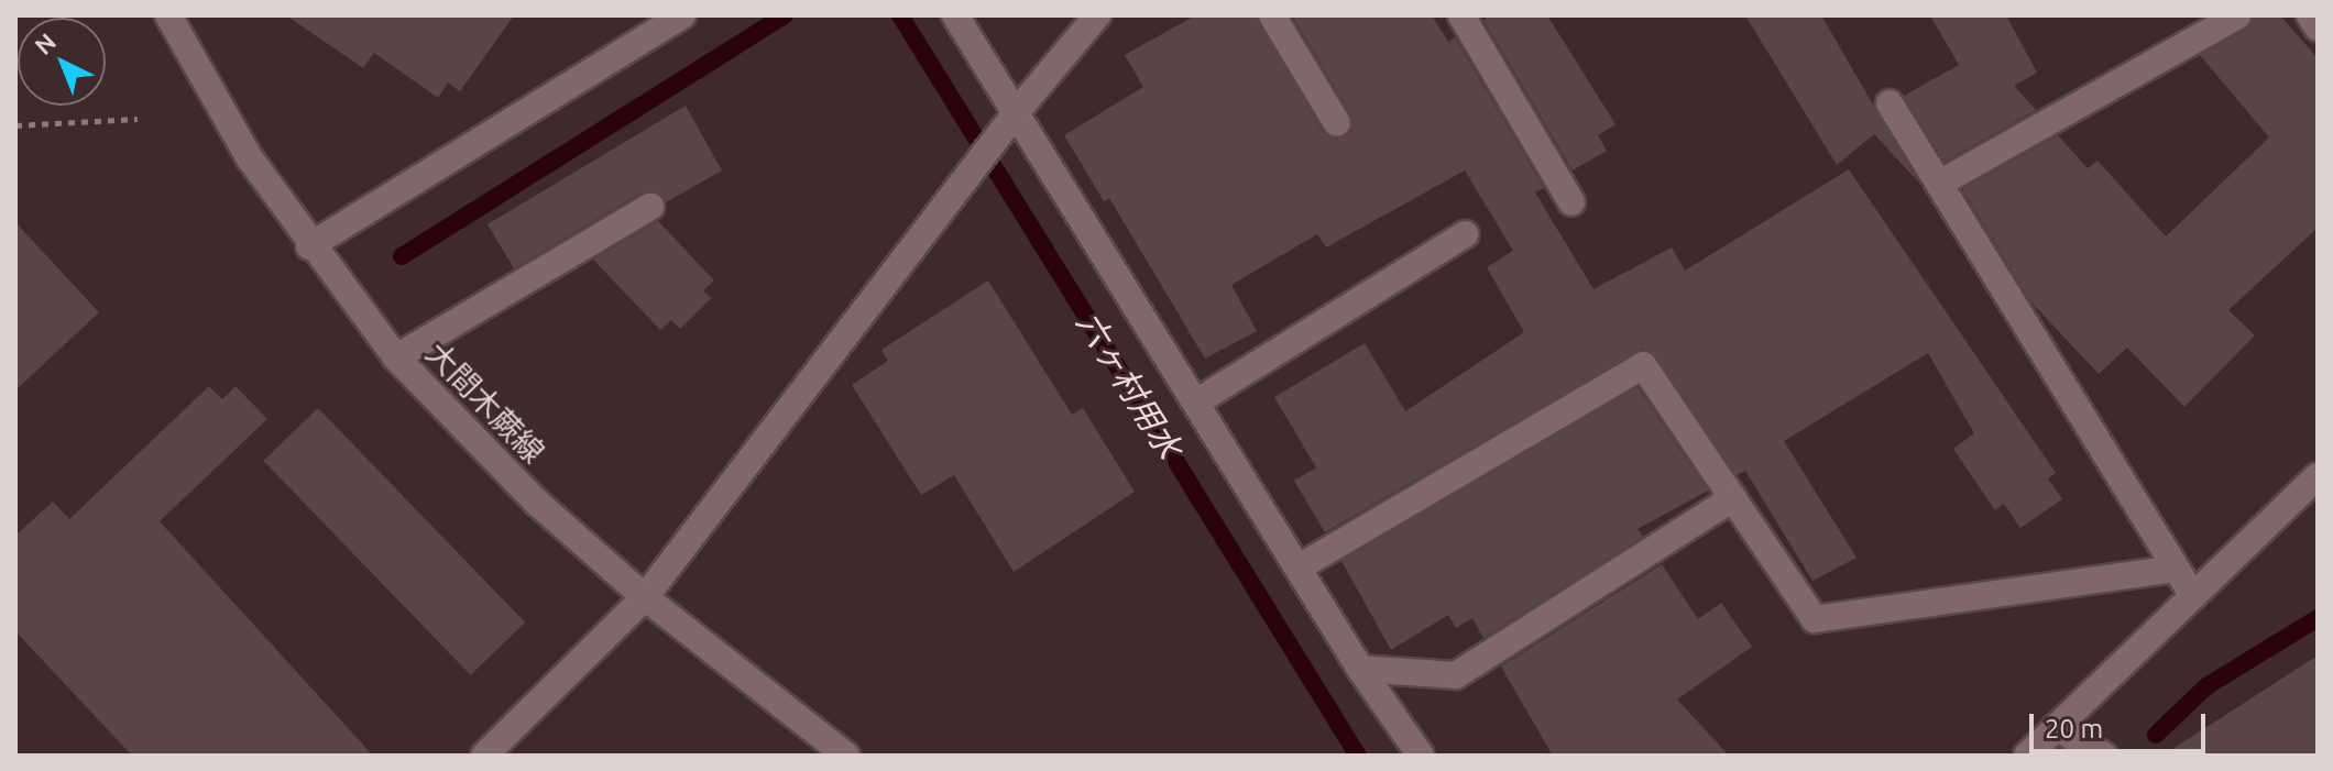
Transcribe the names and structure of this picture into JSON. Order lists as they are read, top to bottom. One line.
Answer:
{"streets":{"street":["大間木蕨線"]},"water":["六ヶ村用水"],"scale_bar":"20 m","north":"top left"}
